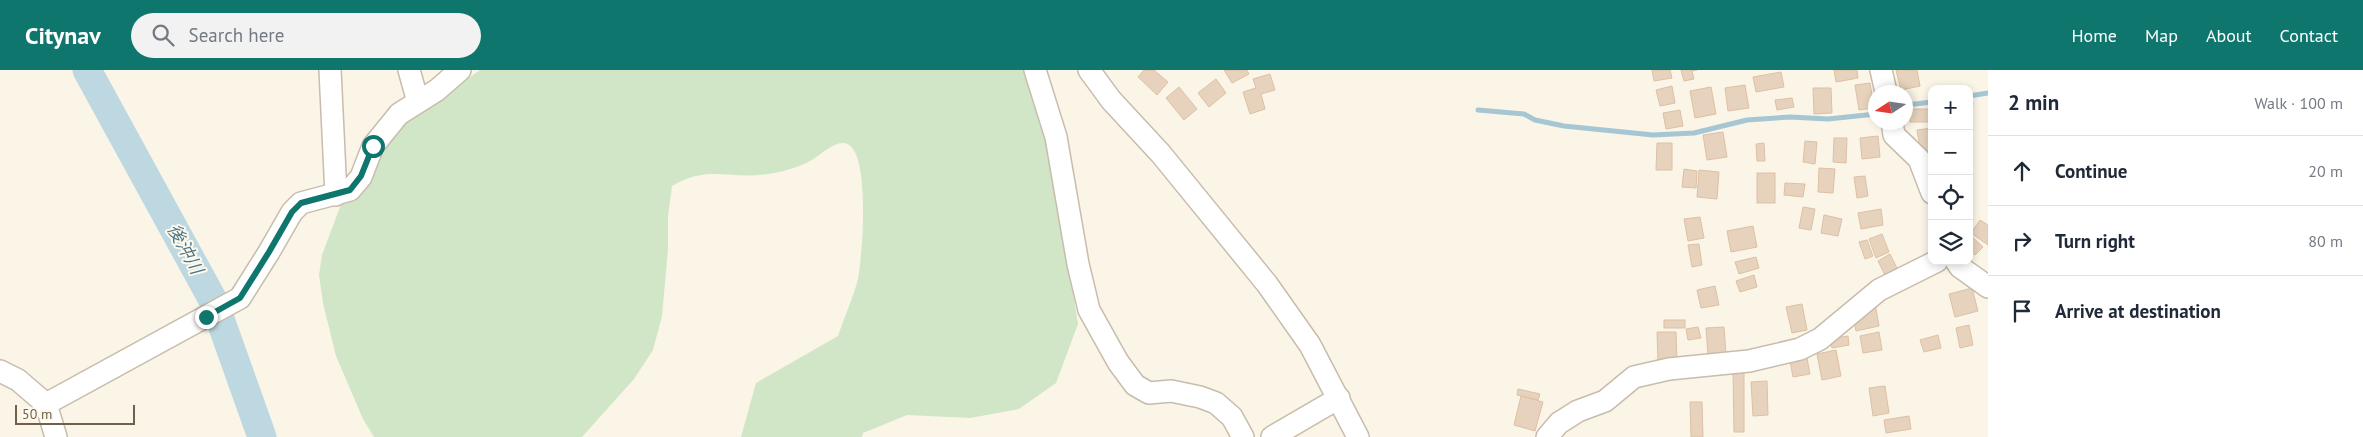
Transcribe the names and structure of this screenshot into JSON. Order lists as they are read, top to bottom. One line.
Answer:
{"water":["後沖川"],"scale_bar":"50 m","north":"left","page":{"header":"Citynav","search":"Search here","nav":["Home","Map","About","Contact"],"heading":["2 min","Walk · 100 m"],"map_buttons":["+","−"],"list":[["Continue","20 m"],["Turn right","80 m"],"Arrive at destination"],"scale":"50 m"}}
